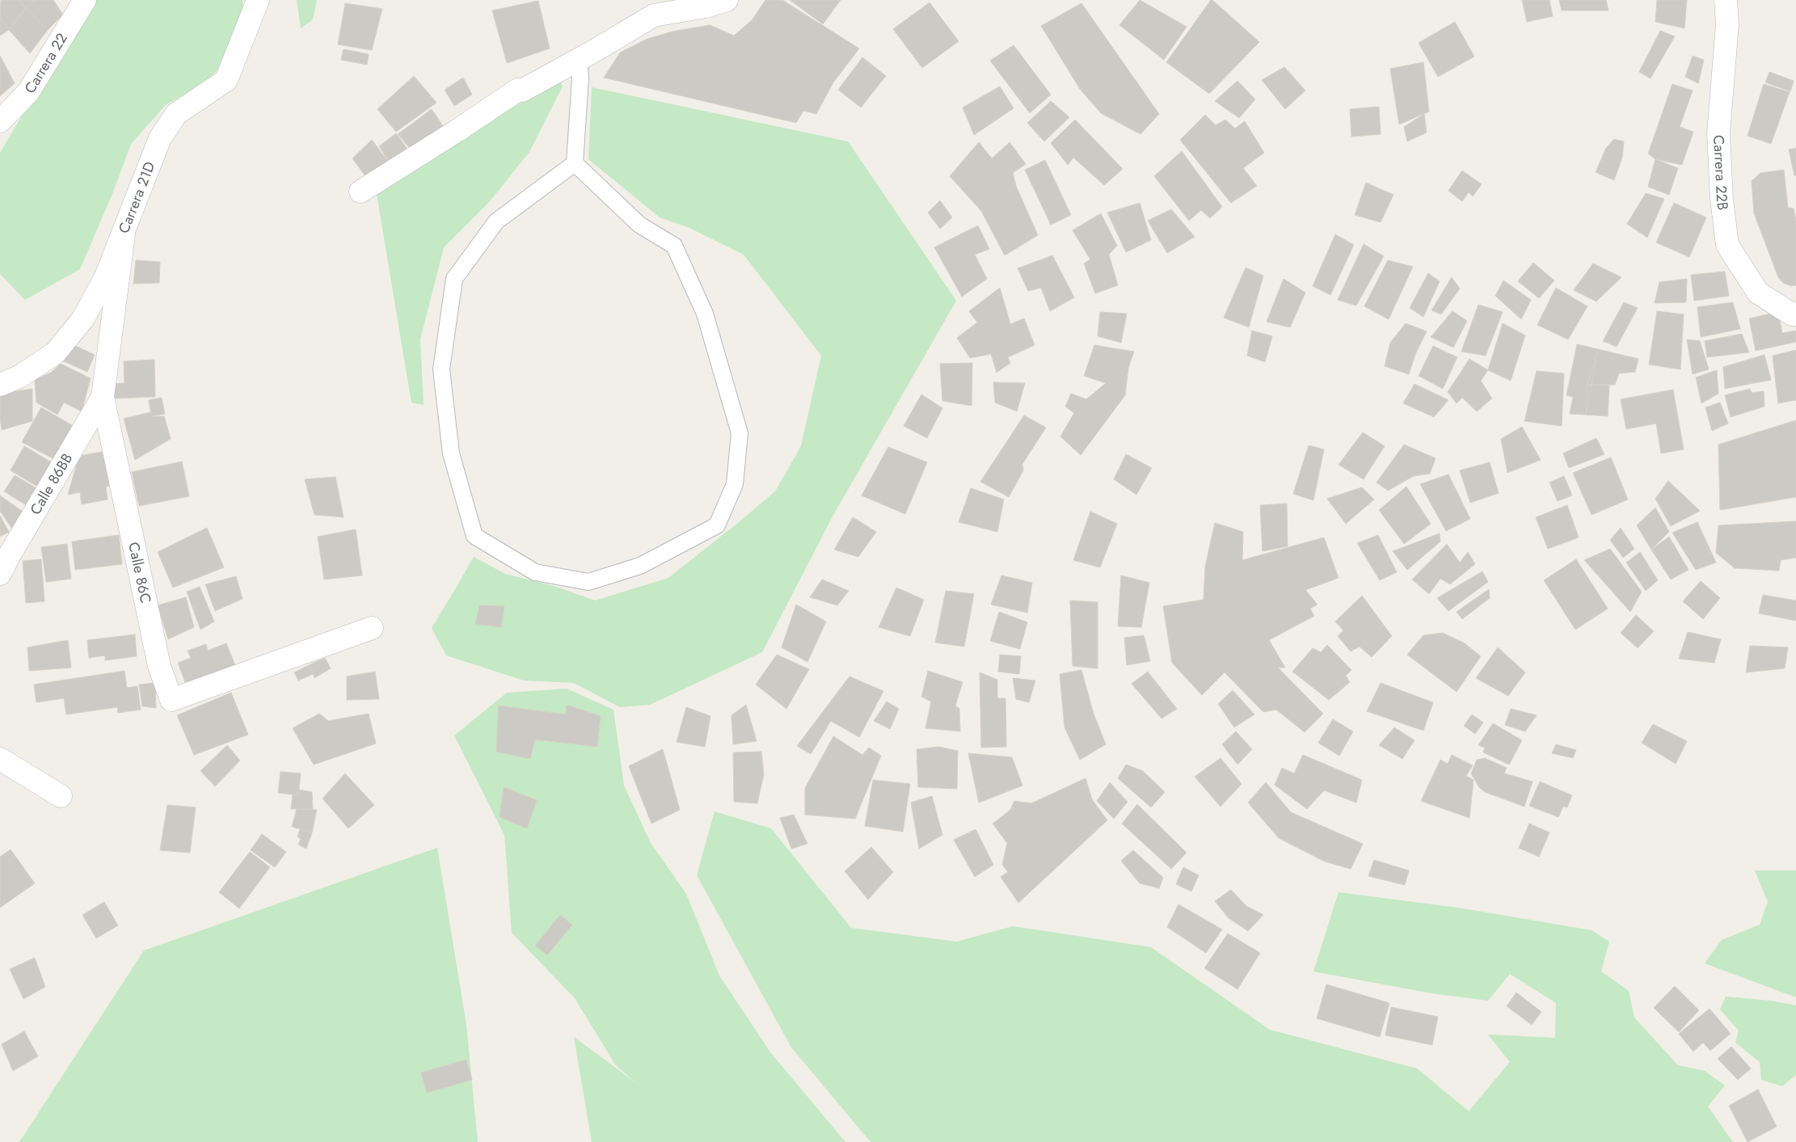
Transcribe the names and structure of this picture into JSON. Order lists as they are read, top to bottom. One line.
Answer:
{"streets":{"street":["Carrera 22","Carrera 22B","Carrera 21D","Calle 86BB","Calle 86C"]},"crossings":[["Carrera 21D","Calle 86C"],["Calle 86BB","Calle 86C"]]}
